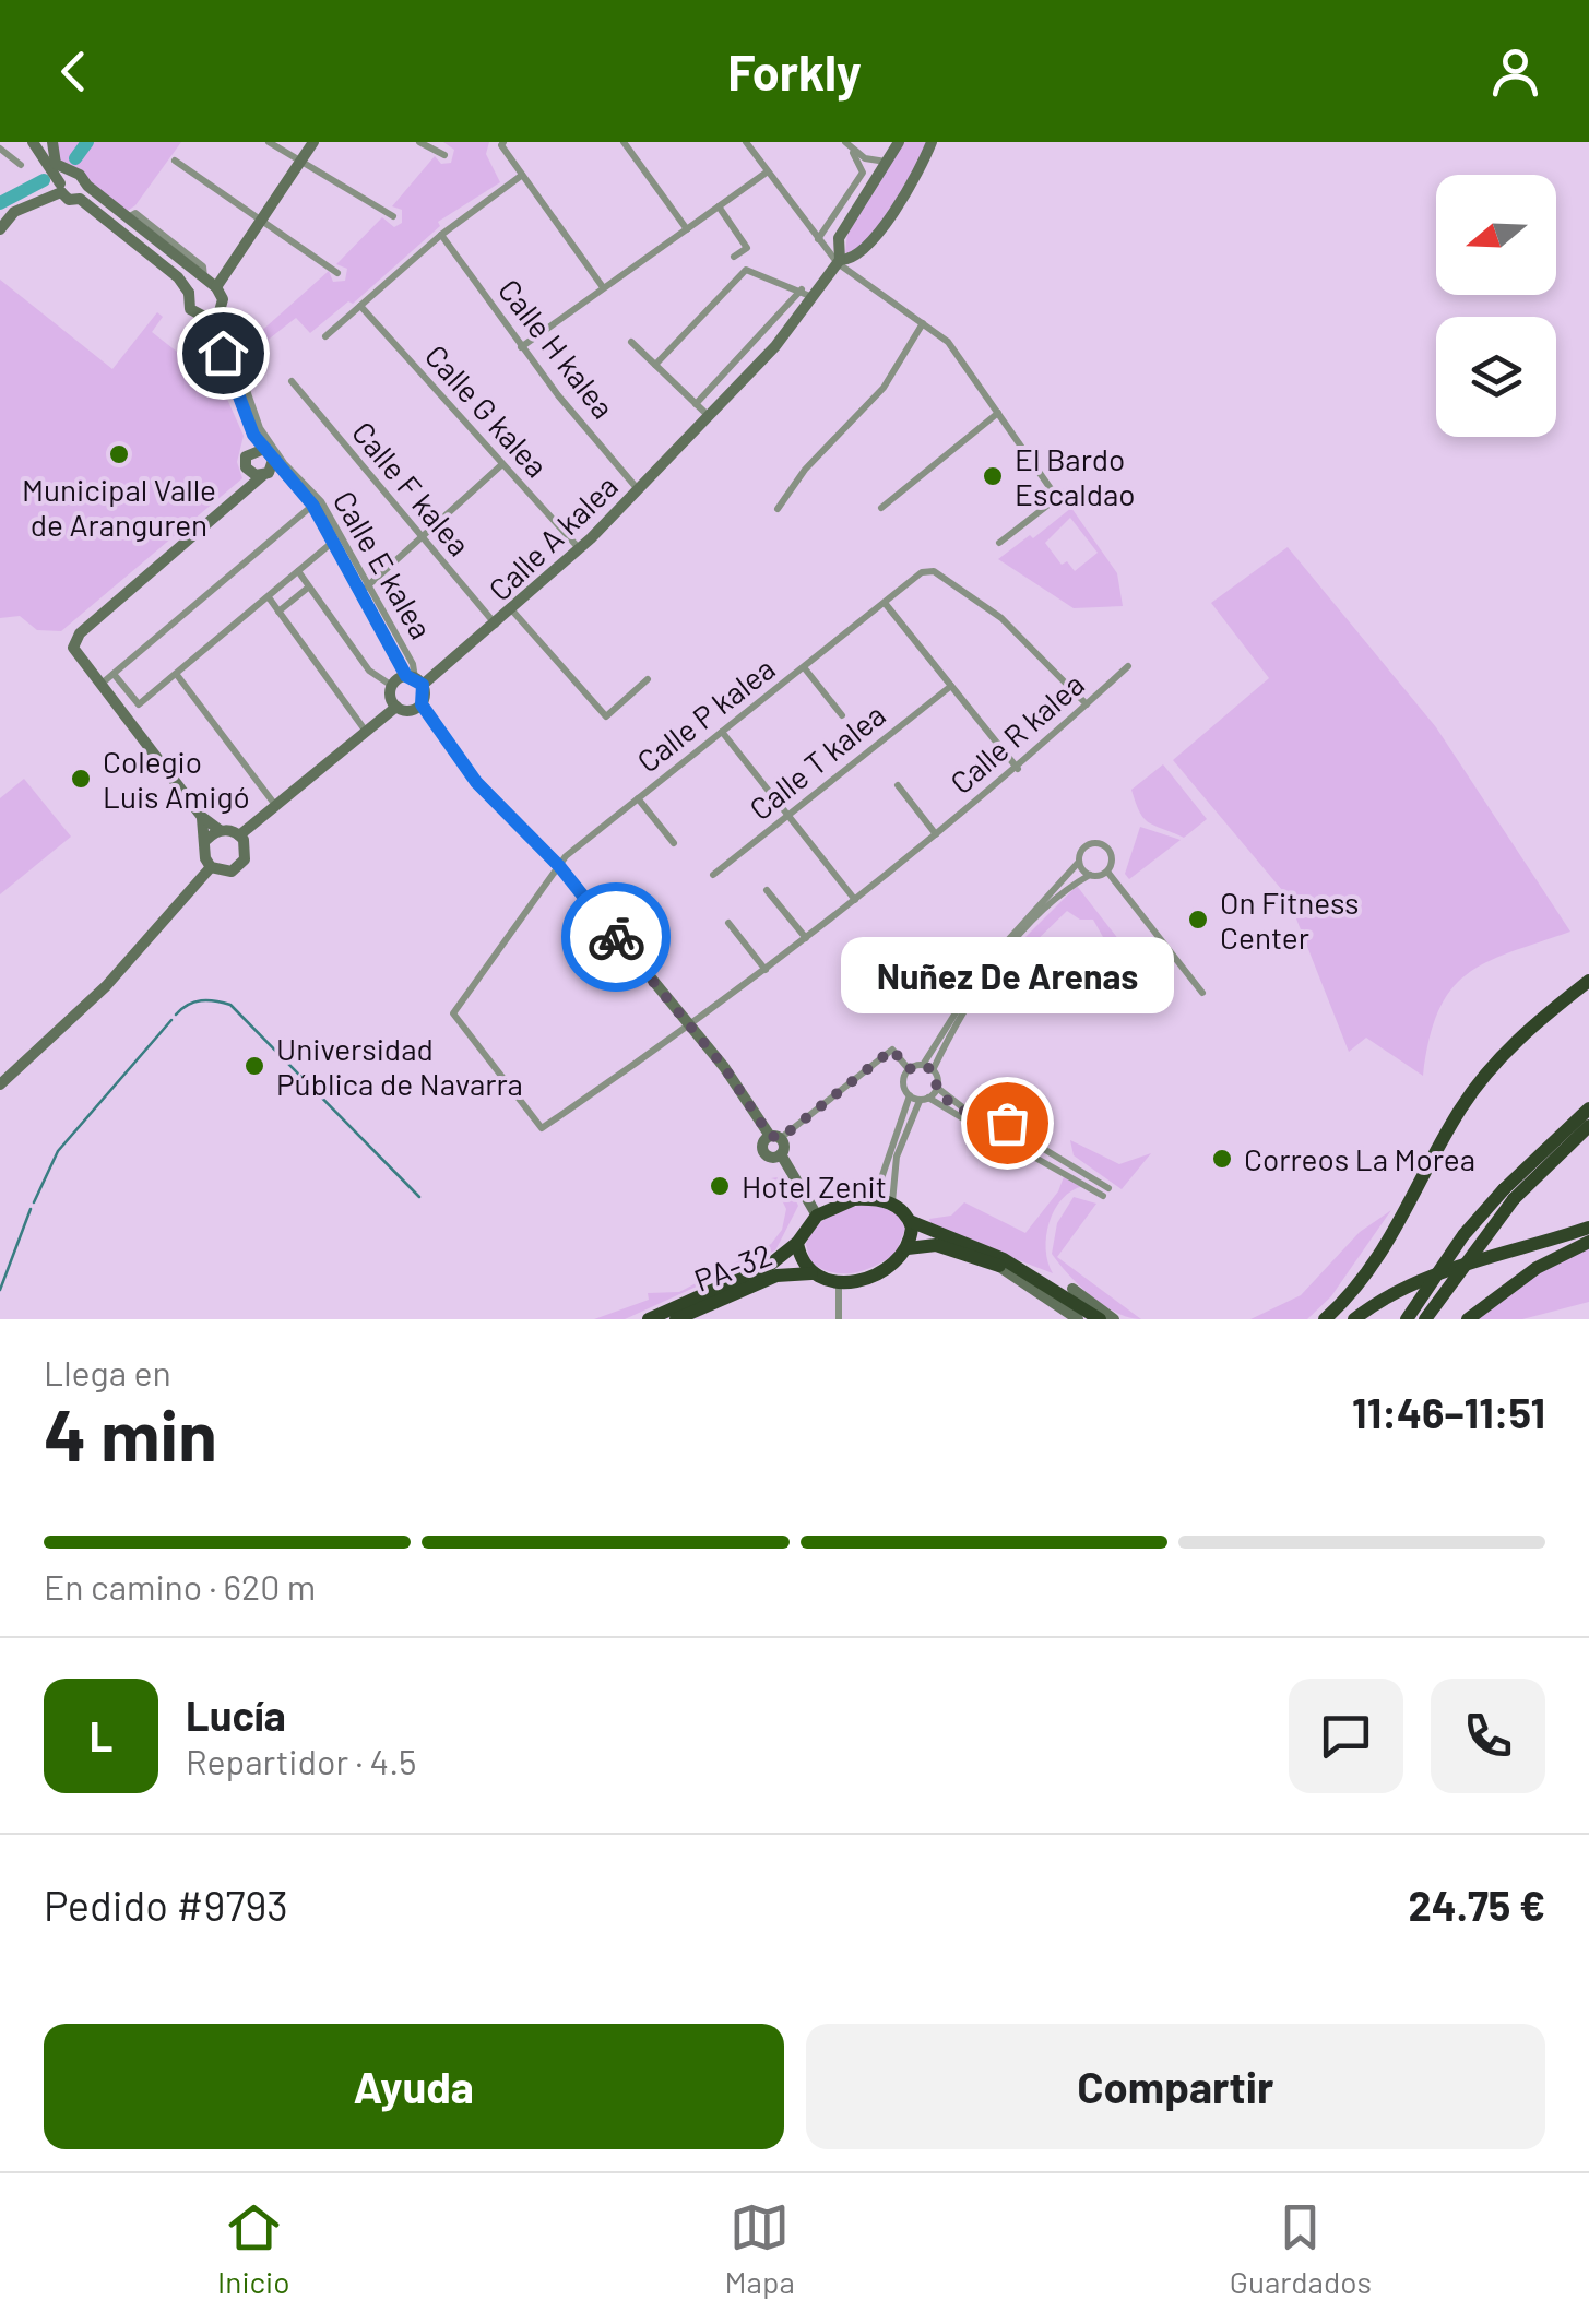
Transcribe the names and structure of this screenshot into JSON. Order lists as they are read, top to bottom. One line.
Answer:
{"streets":{"highway":["PA-32"],"street":["Calle H kalea","Calle G kalea","Calle F kalea","Calle A kalea","Calle E kalea","Calle P kalea","Calle R kalea","Calle T kalea"]},"crossings":[["Calle H kalea","Calle A kalea"],["Calle G kalea","Calle A kalea"],["Calle F kalea","Calle A kalea"],["Calle P kalea","Calle R kalea"]],"places":["Municipal Valle de Aranguren","El Bardo Escaldao","Colegio Luis Amigó","On Fitness Center","Universidad Pública de Navarra","Nuñez De Arenas","Correos La Morea","Hotel Zenit"],"north":"left","page":{"header":"Forkly","bubble":"Nuñez De Arenas","heading":["4 min","Llega en","11:46–11:51"],"panel":["Lucía","Repartidor · 4.5","Pedido #9793","24.75 €"],"bar":"En camino · 620 m","round":"L","buttons":["Ayuda","Compartir"],"tabs":["Inicio","Mapa","Guardados"]}}
